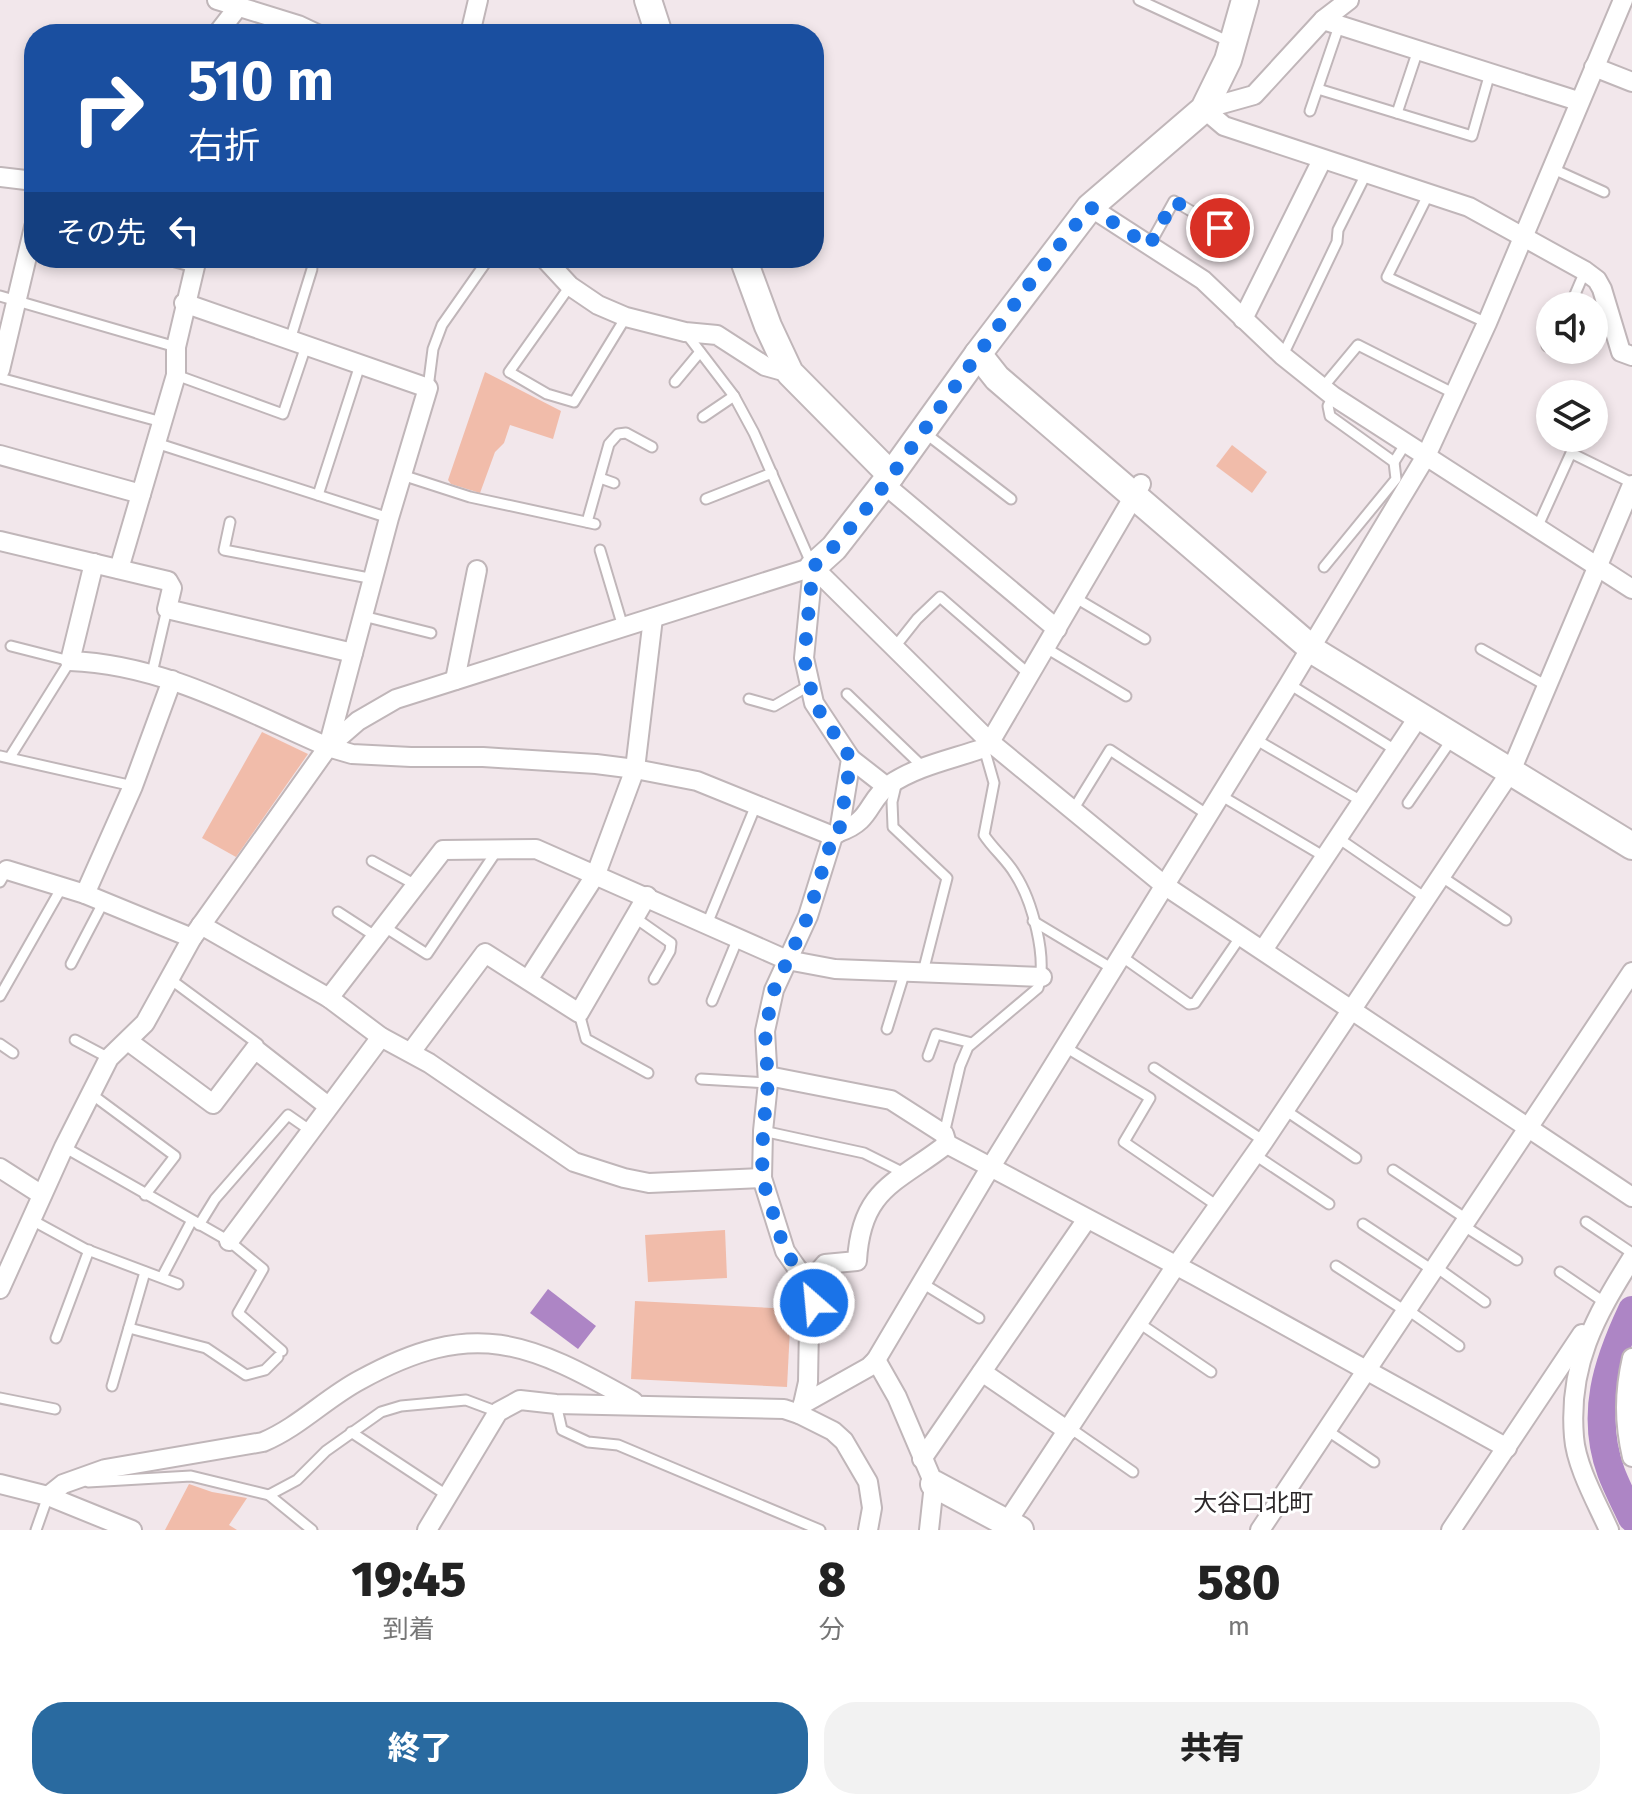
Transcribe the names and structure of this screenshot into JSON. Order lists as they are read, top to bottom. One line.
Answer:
{"districts":["大谷口北町"],"page":{"turn":["510 m","右折"],"then":"その先","eta":["19:45","到着","8","分","580","m"],"buttons":["終了","共有"]}}
